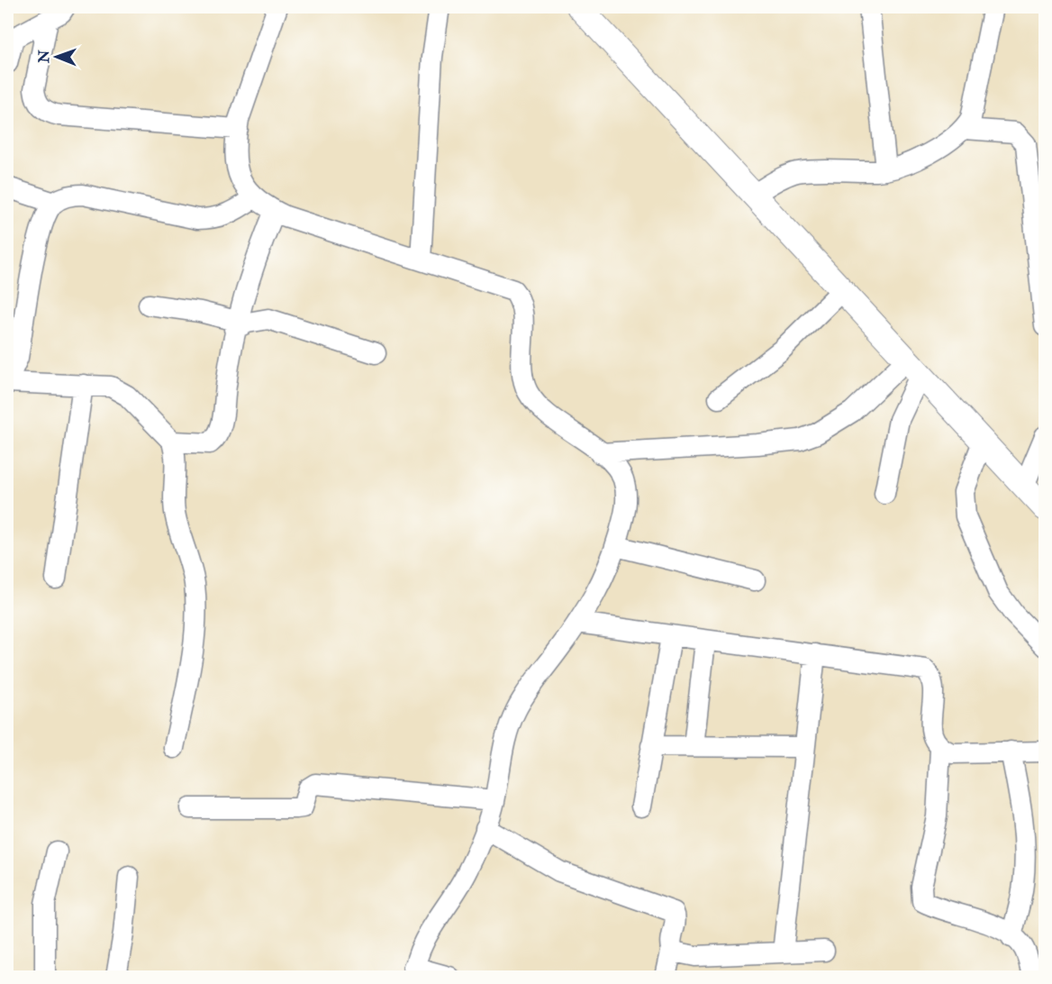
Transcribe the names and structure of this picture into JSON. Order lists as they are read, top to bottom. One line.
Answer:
{"north":"left"}
